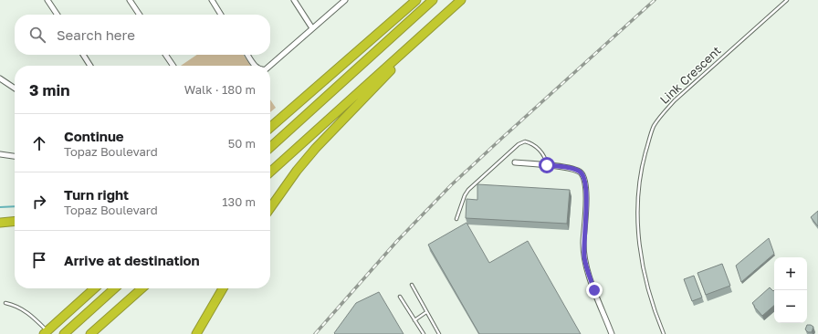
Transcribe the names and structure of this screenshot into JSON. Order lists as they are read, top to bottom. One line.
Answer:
{"streets":{"lane":["Link Crescent"]},"page":{"search":"Search here","heading":["3 min","Walk · 180 m"],"list":[["Continue","Topaz Boulevard","50 m"],["Turn right","Topaz Boulevard","130 m"],"Arrive at destination"],"map_buttons":["+","−"]}}
